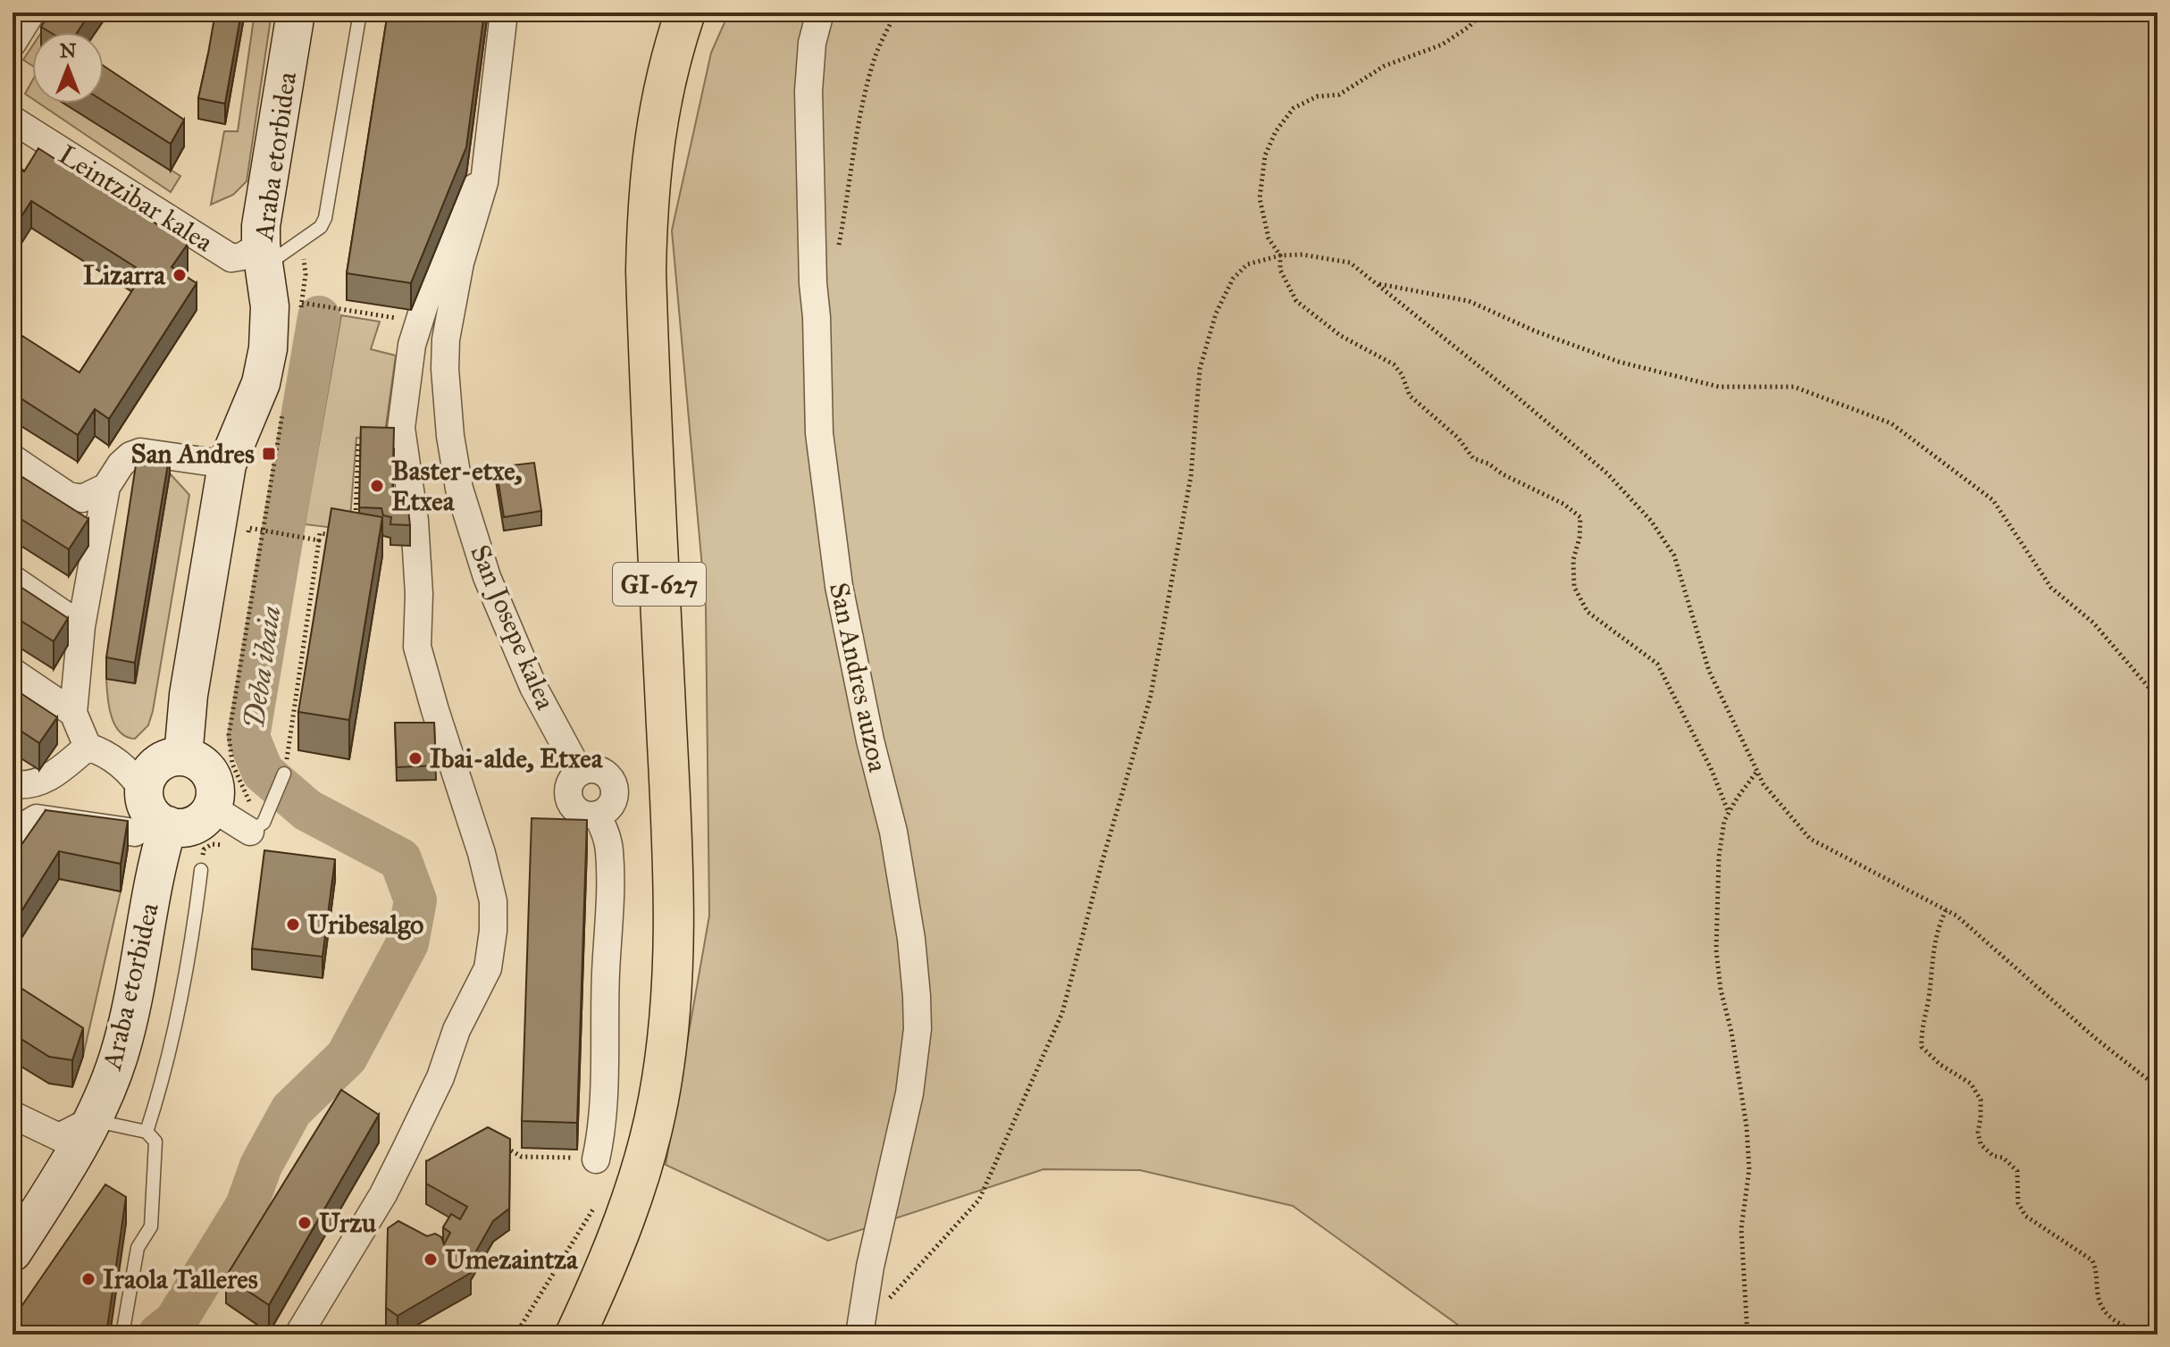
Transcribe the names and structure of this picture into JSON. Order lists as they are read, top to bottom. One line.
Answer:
{"streets":{"main road":["GI-627"],"street":["Araba etorbidea","Leintzibar kalea","San Josepe kalea","San Andres auzoa"]},"crossings":[["Araba etorbidea","Leintzibar kalea"]],"water":["Deba ibaia"],"places":{"other":["Lizarra","Baster-etxe, Etxea","Ibai-alde, Etxea","Uribesalgo","Urzu","Umezaintza","Iraola Talleres"],"transit":["San Andres"]},"north":"top"}
